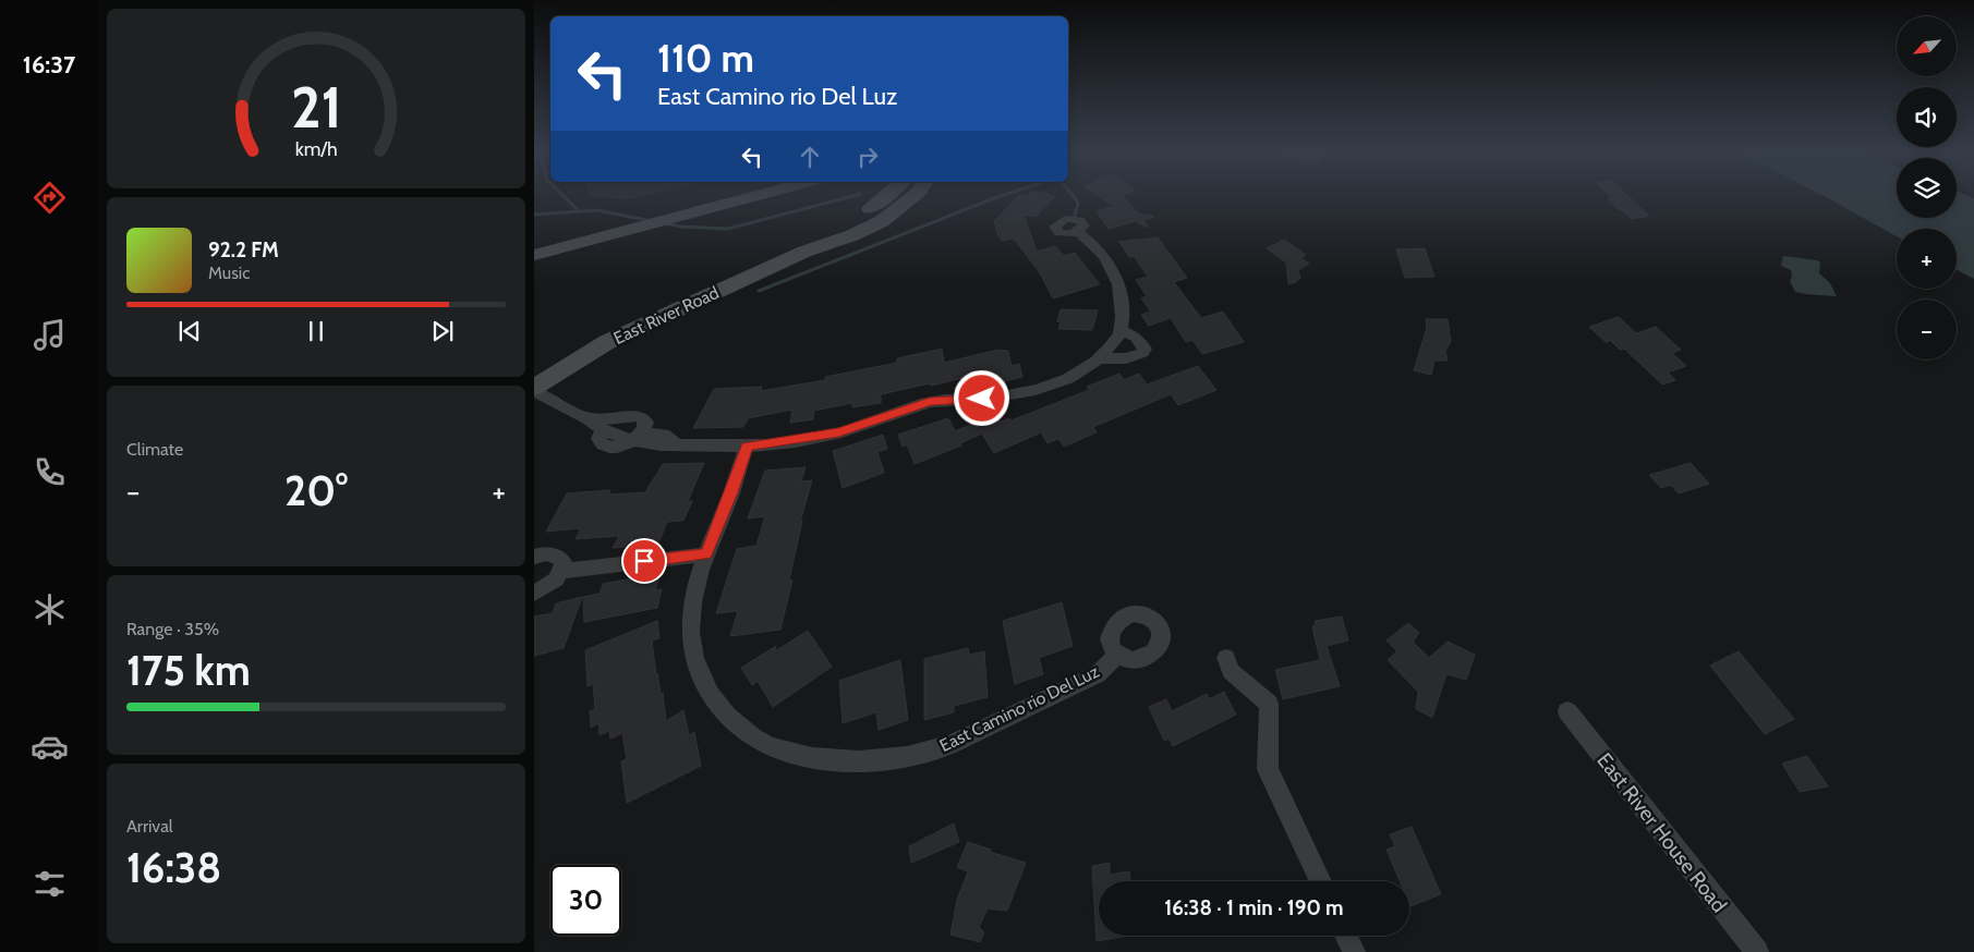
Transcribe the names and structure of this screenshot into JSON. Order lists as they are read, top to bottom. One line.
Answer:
{"streets":{"street":["East River Road","East Camino rio Del Luz","East River House Road"]},"north":"bottom left","page":{"tabs":"16:37","map_buttons":["+","−"],"turn":["110 m","East Camino rio Del Luz"],"song":["92.2 FM","Music"],"tile":["Climate",["Range · 35%","175 km"],["Arrival","16:38"]],"heat":["−","20°","+"],"limit":"30","trip":"16:38 · 1 min · 190 m","gauge":["21","km/h"]}}
